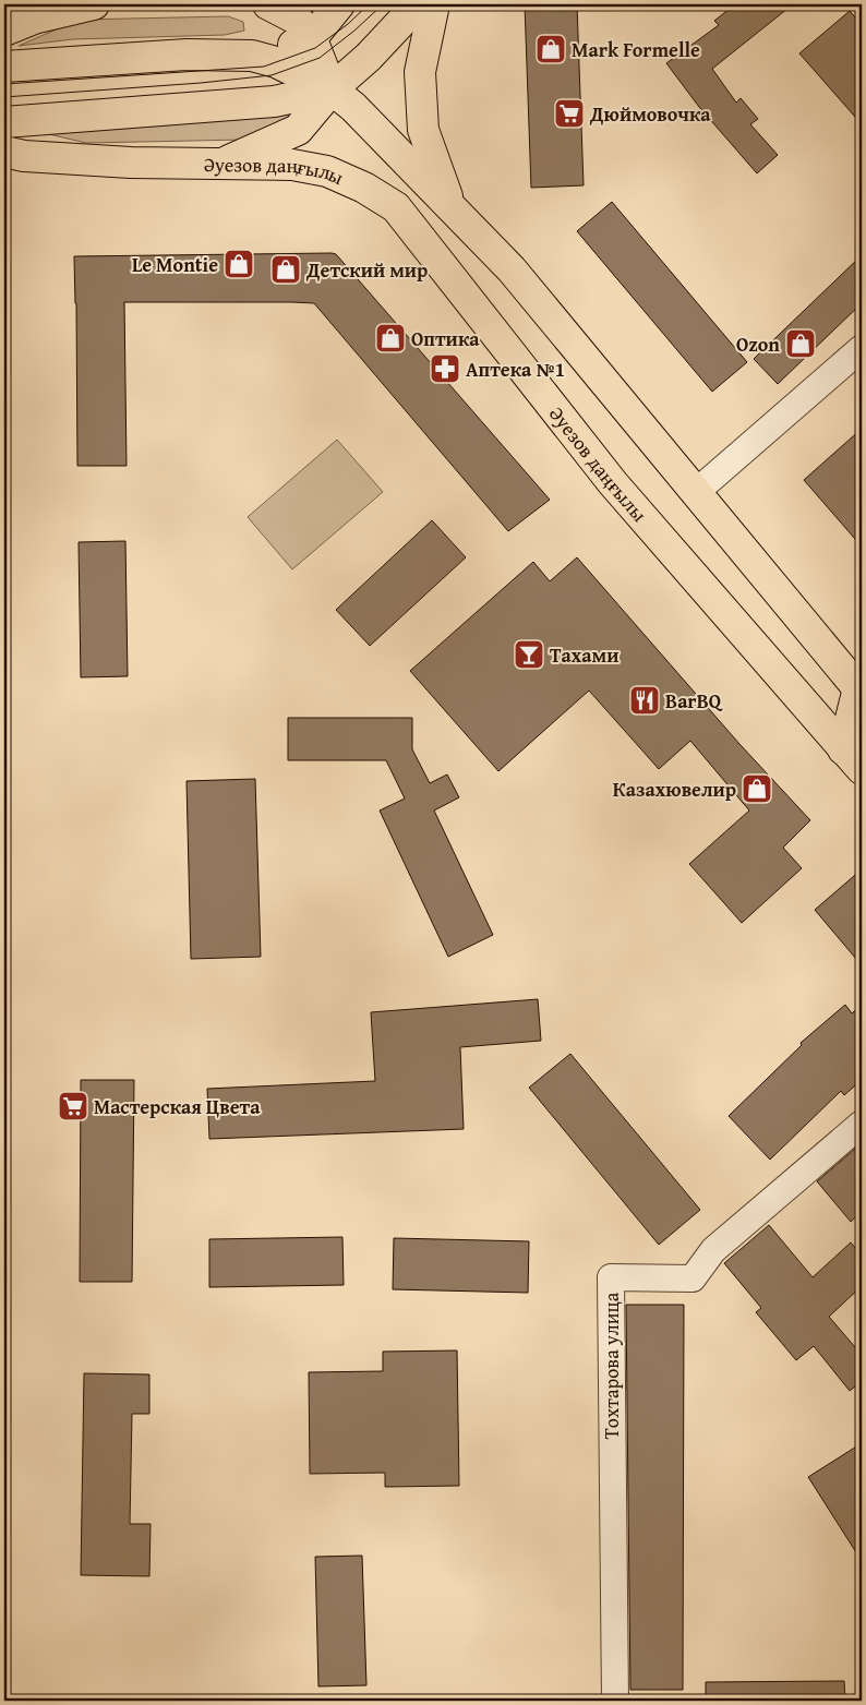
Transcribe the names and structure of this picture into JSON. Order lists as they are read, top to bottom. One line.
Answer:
{"streets":{"main road":["Әуезов даңғылы"],"street":["Тохтарова улица"]},"places":{"shop":["Mark Formelle","Le Montie","Детский мир","Оптика","Ozon","Казахювелир"],"supermarket":["Дюймовочка","Мастерская Цвета"],"pharmacy":["Аптека №1"],"bar":["Тахами"],"restaurant":["BarBQ"]}}
